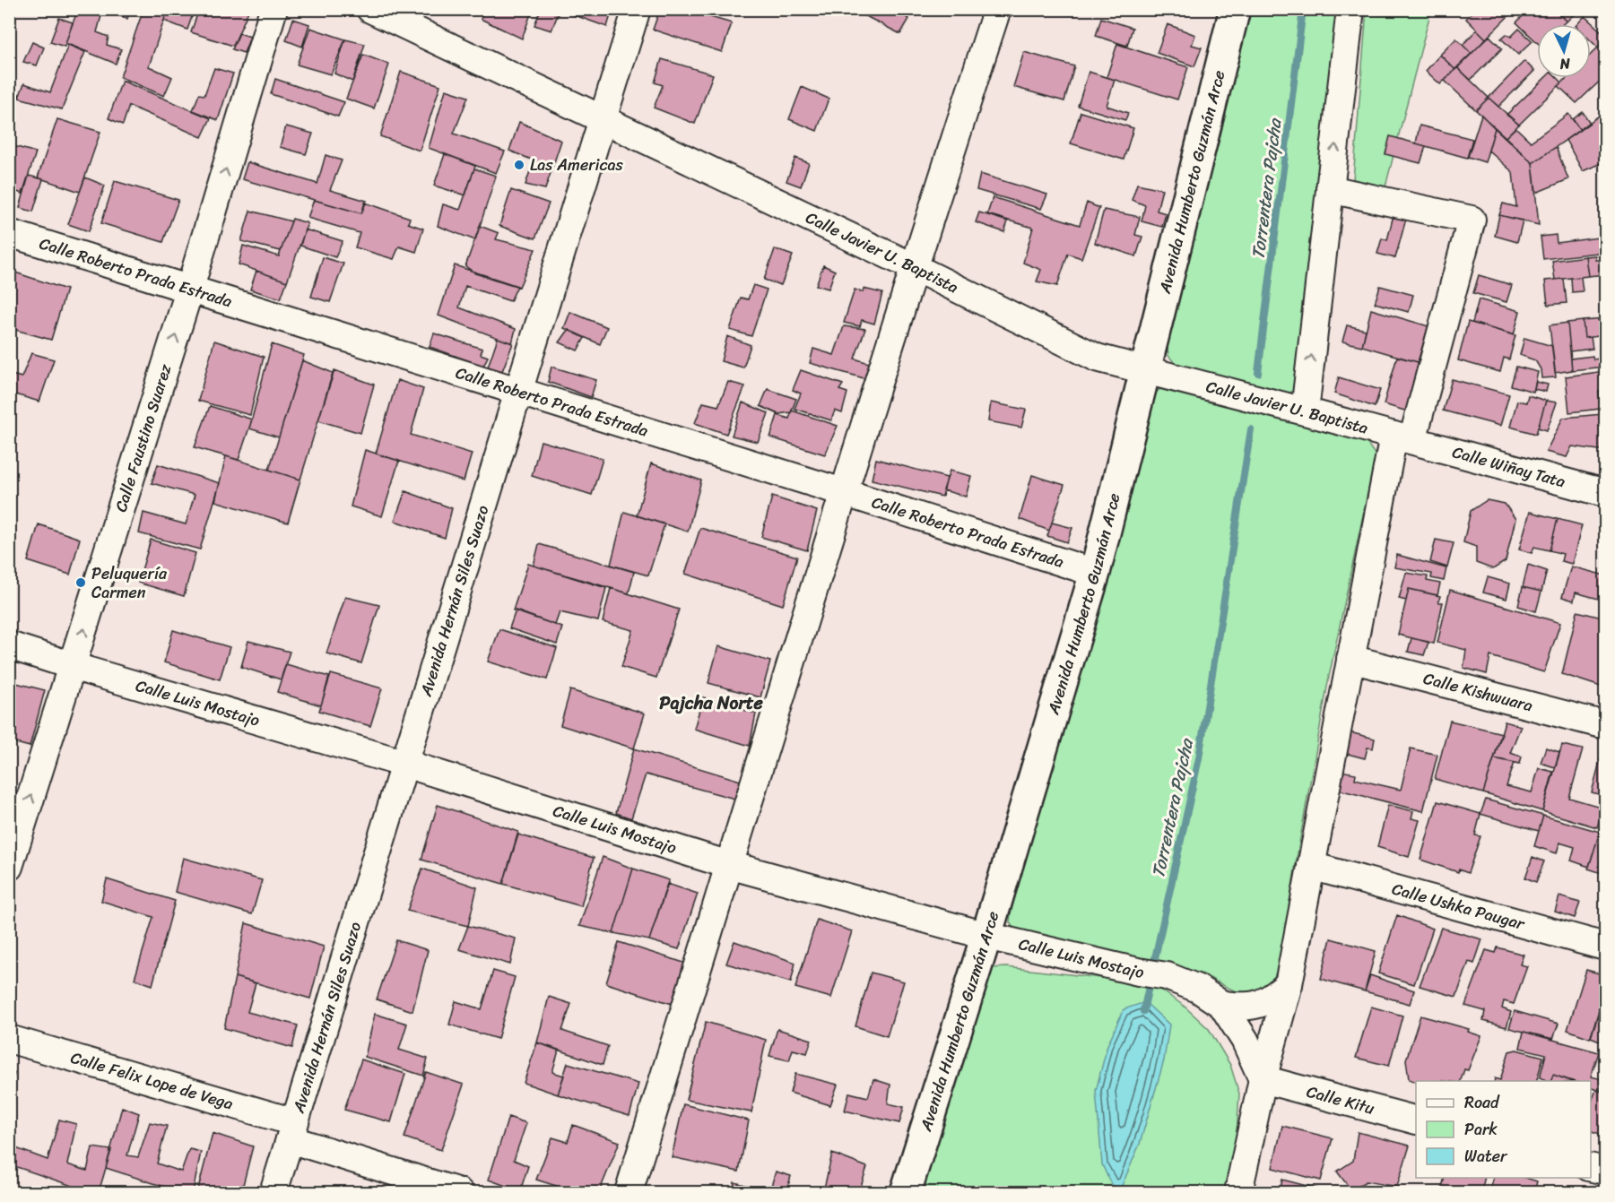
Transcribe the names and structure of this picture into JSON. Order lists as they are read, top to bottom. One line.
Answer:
{"streets":{"main road":["Avenida Humberto Guzmán Arce"],"street":["Calle Javier U. Baptista","Calle Roberto Prada Estrada","Calle Faustino Suarez","Calle Wiñay Tata","Avenida Hernán Siles Suazo","Calle Kishwuara","Calle Luis Mostajo","Calle Ushka Paugar","Calle Felix Lope de Vega","Calle Kitu"]},"crossings":[["Avenida Humberto Guzmán Arce","Calle Javier U. Baptista"],["Avenida Humberto Guzmán Arce","Calle Roberto Prada Estrada"],["Avenida Humberto Guzmán Arce","Calle Luis Mostajo"],["Calle Javier U. Baptista","Calle Wiñay Tata"],["Calle Javier U. Baptista","Avenida Hernán Siles Suazo"],["Calle Roberto Prada Estrada","Calle Faustino Suarez"],["Calle Roberto Prada Estrada","Avenida Hernán Siles Suazo"],["Calle Faustino Suarez","Calle Luis Mostajo"],["Avenida Hernán Siles Suazo","Calle Luis Mostajo"],["Avenida Hernán Siles Suazo","Calle Felix Lope de Vega"],["Calle Luis Mostajo","Calle Kitu"]],"one_way":["Calle Faustino Suarez"],"districts":["Pajcha Norte"],"water":["Torrentera Pajcha"],"places":["Las Americas","Peluquería Carmen"],"legend":["Road","Park","Water"],"north":"bottom"}
